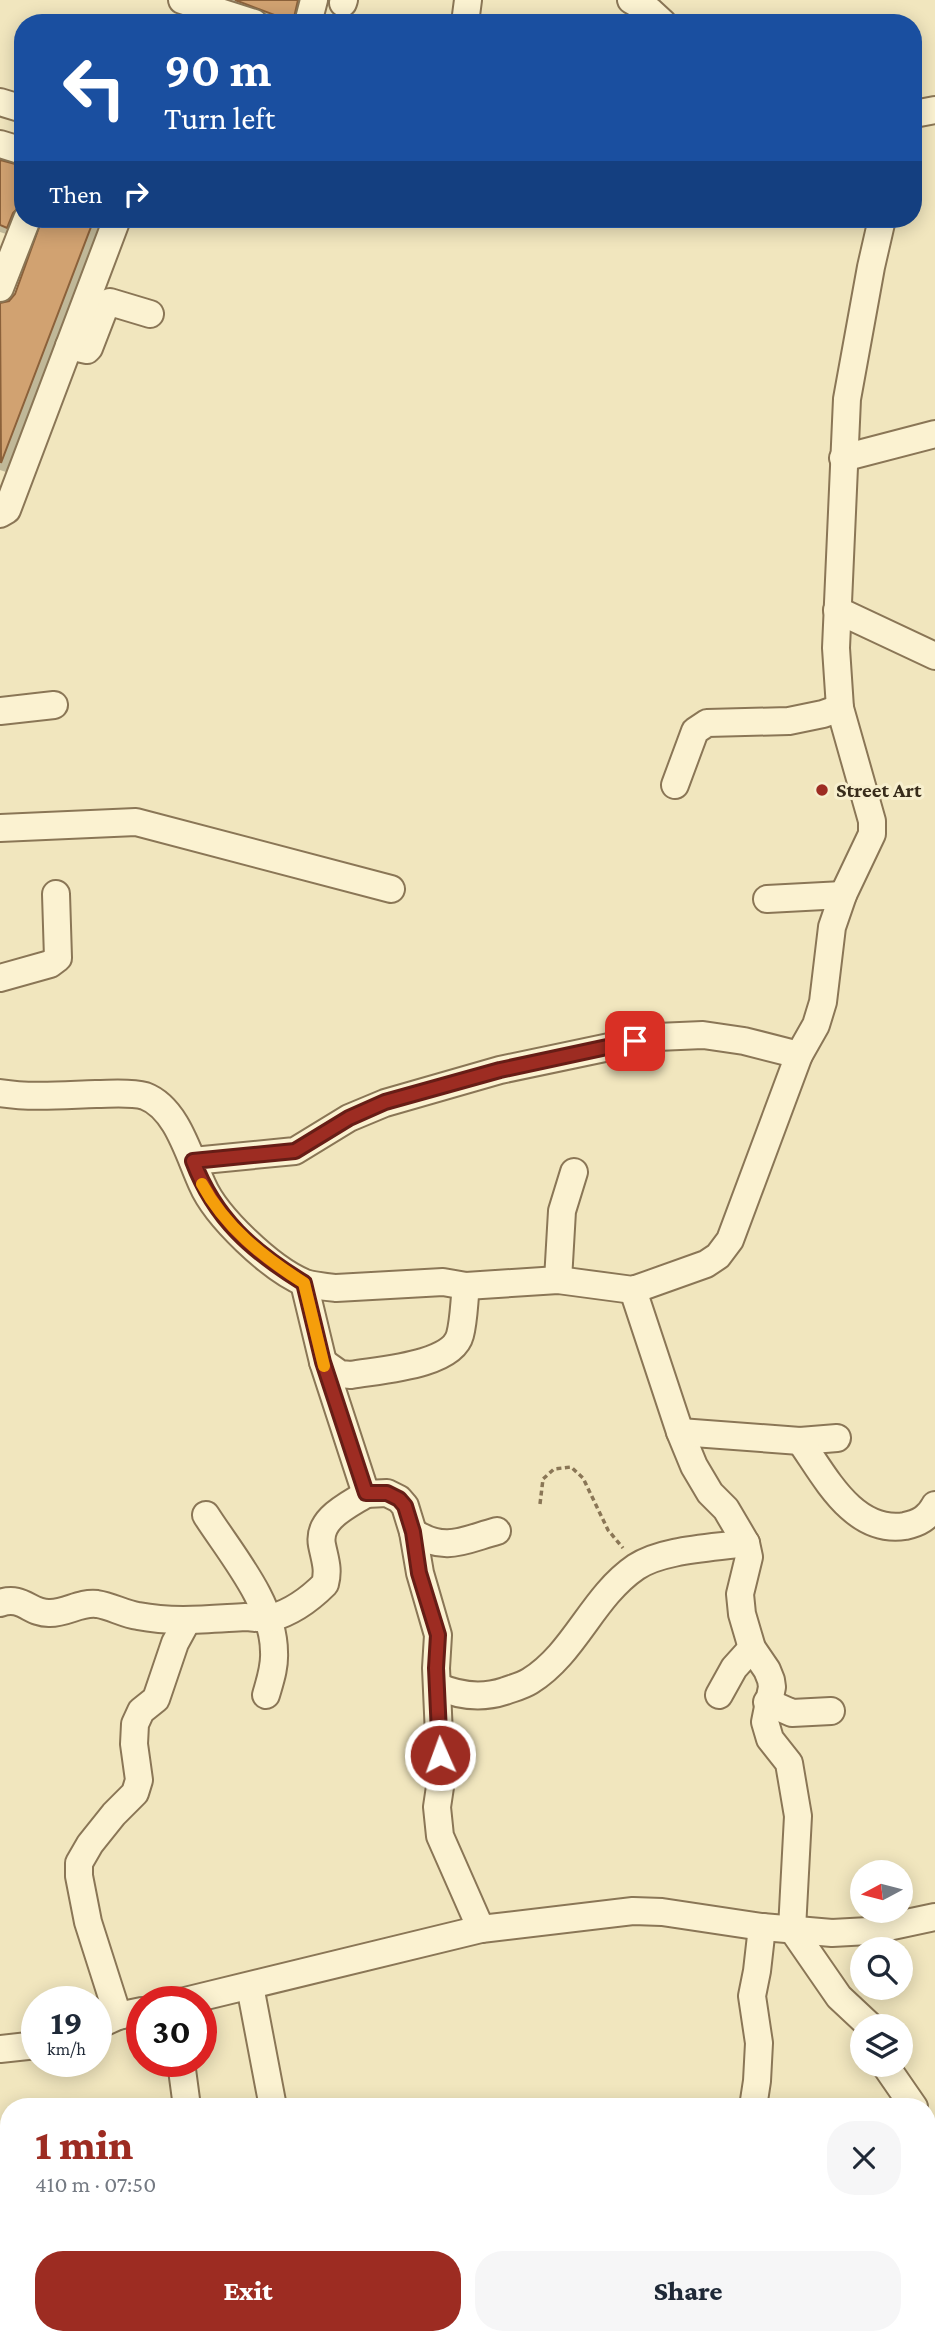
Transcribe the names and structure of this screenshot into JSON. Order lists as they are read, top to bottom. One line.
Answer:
{"places":["Street Art"],"north":"left","page":{"turn":["90 m","Turn left"],"then":"Then","speed":"19 km/h","limit":"30","heading":["1 min","410 m · 07:50"],"buttons":["Exit","Share"]}}
